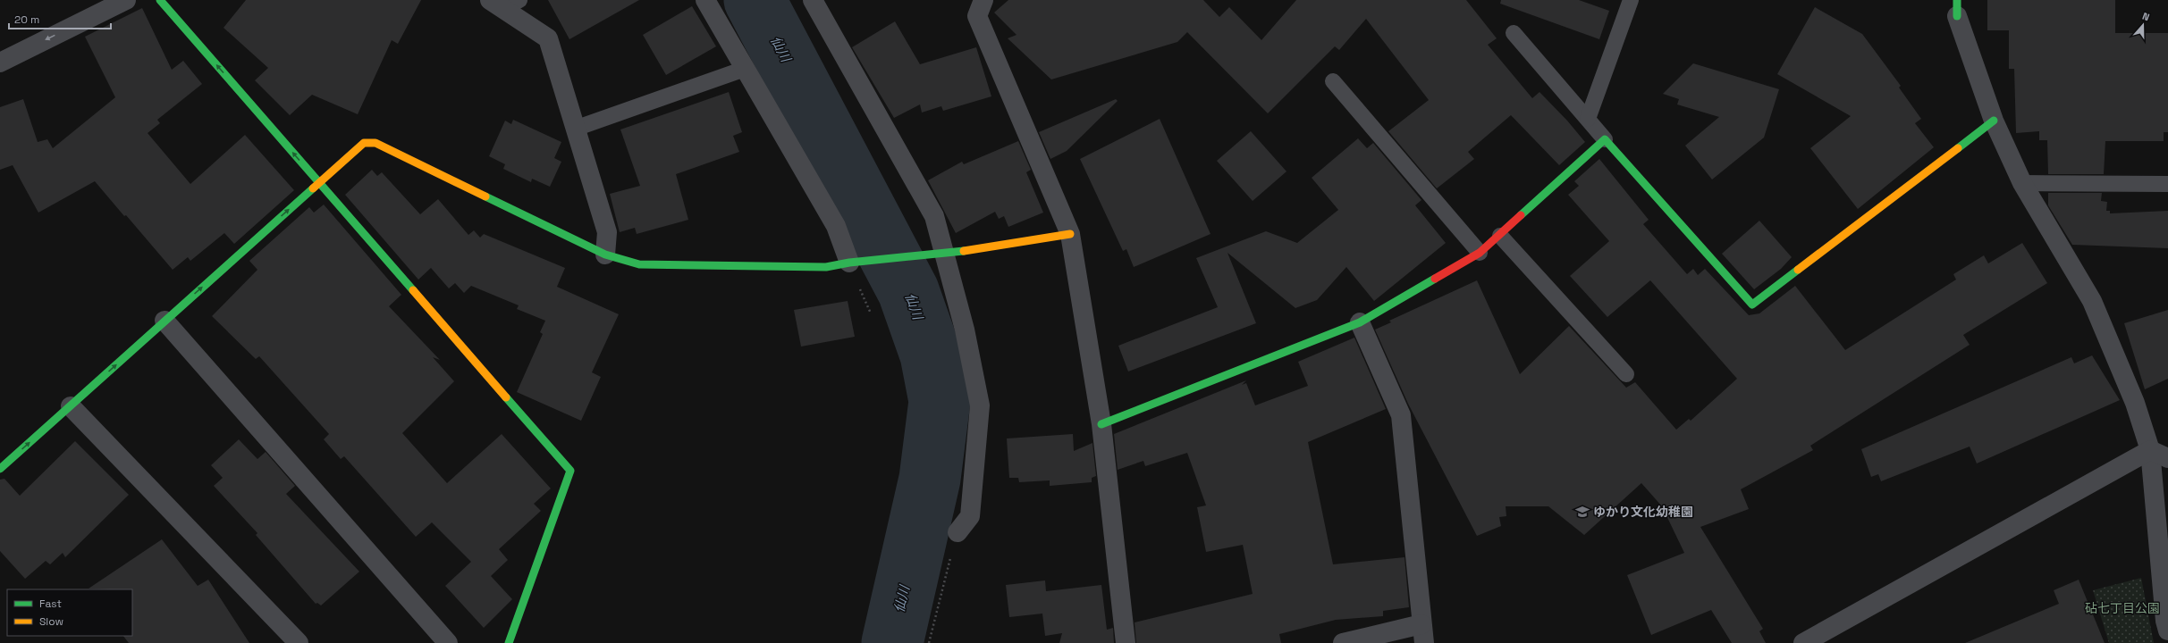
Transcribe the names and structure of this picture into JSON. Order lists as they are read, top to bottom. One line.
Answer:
{"water":["仙川"],"parks":["砧七丁目公園"],"places":{"school or university":["ゆかり文化幼稚園"]},"legend":["Fast","Slow"],"scale_bar":"20 m","north":"top"}
